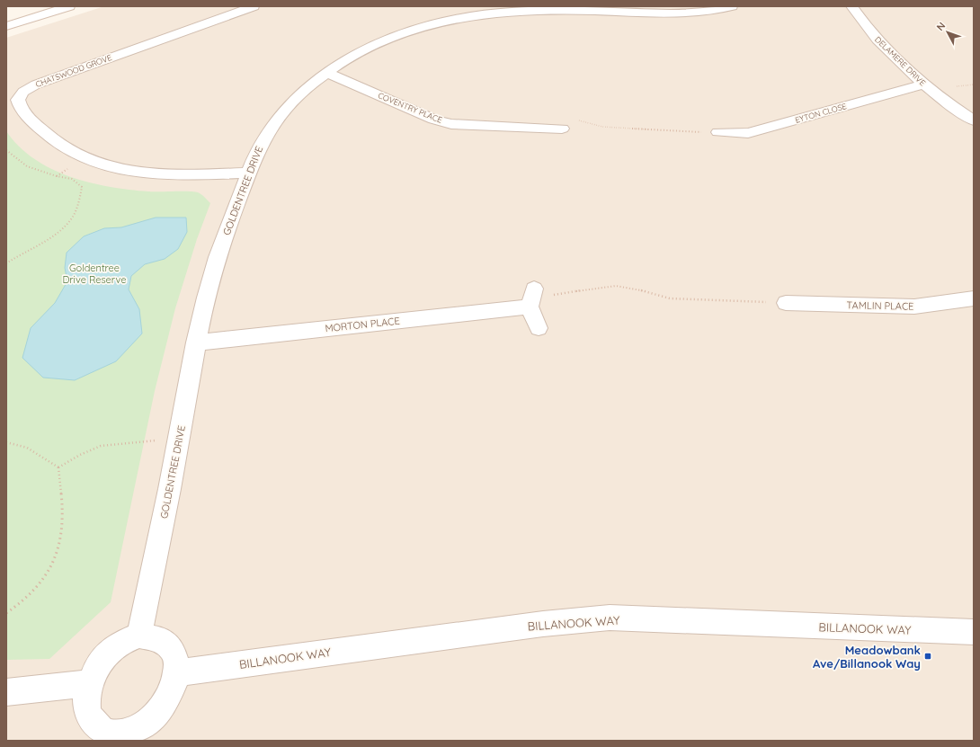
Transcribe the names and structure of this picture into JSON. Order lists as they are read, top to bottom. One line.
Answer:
{"streets":{"street":["DELAMERE DRIVE","CHATSWOOD GROVE","COVENTRY PLACE","EYTON CLOSE","GOLDENTREE DRIVE","TAMLIN PLACE","MORTON PLACE","BILLANOOK WAY"]},"crossings":[["DELAMERE DRIVE","EYTON CLOSE"],["CHATSWOOD GROVE","GOLDENTREE DRIVE"],["COVENTRY PLACE","GOLDENTREE DRIVE"],["GOLDENTREE DRIVE","MORTON PLACE"],["GOLDENTREE DRIVE","BILLANOOK WAY"]],"parks":["Goldentree Drive Reserve"],"places":{"transit":["Meadowbank Ave/Billanook Way"]},"north":"top left"}
